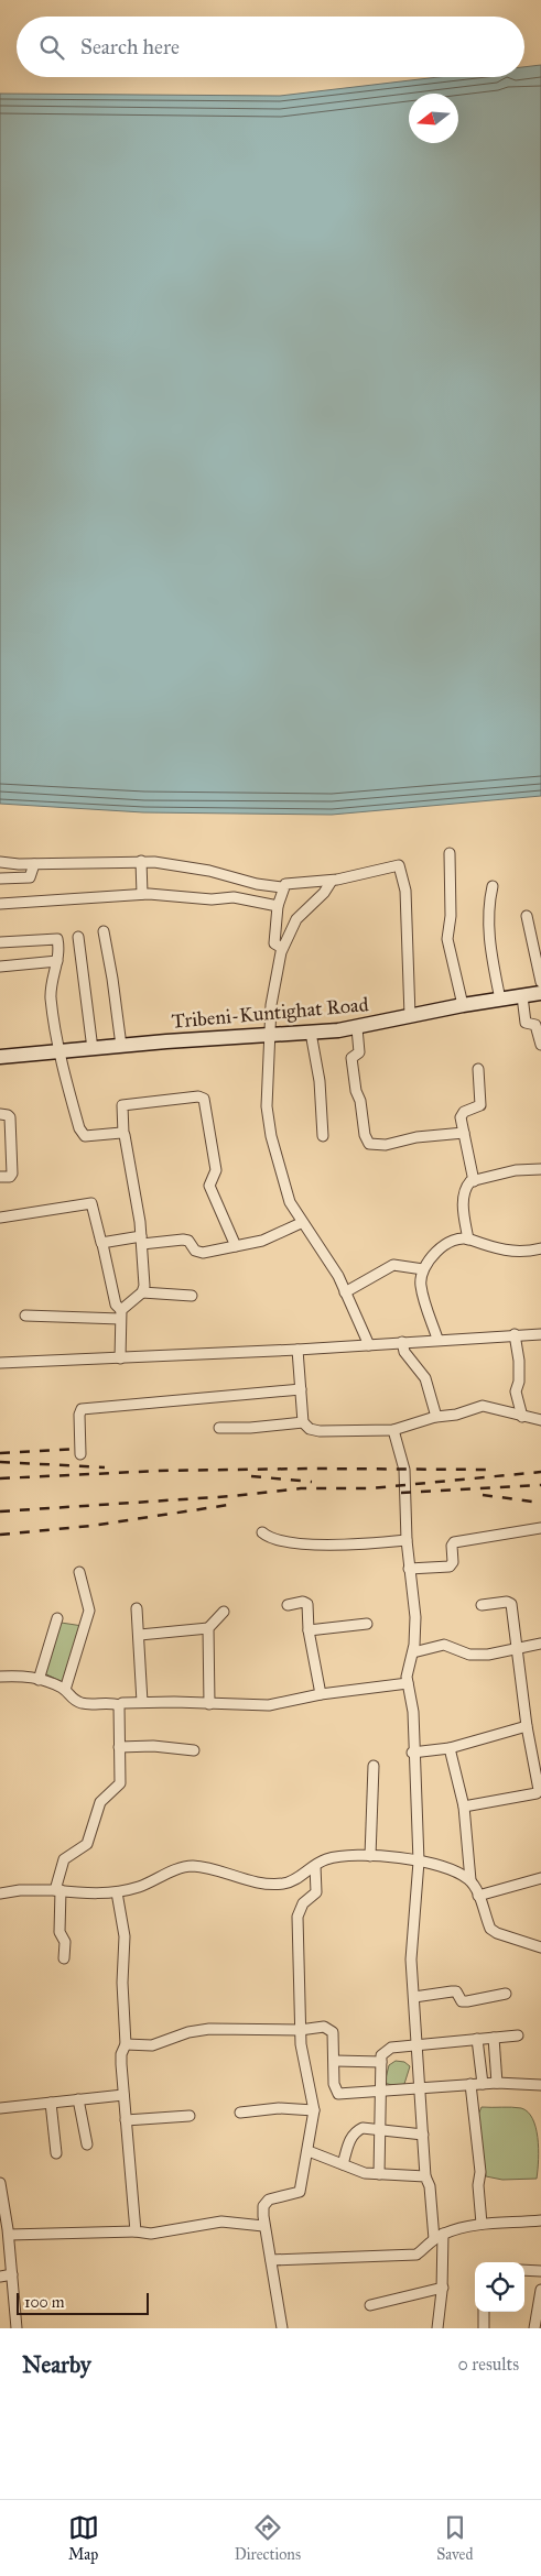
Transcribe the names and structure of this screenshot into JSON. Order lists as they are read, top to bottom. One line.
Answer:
{"streets":{"main road":["Tribeni-Kuntighat Road"]},"scale_bar":"100 m","north":"left","page":{"search":"Search here","scale":"100 m","heading":["Nearby","0 results"],"nav":["Map","Directions","Saved"]}}
